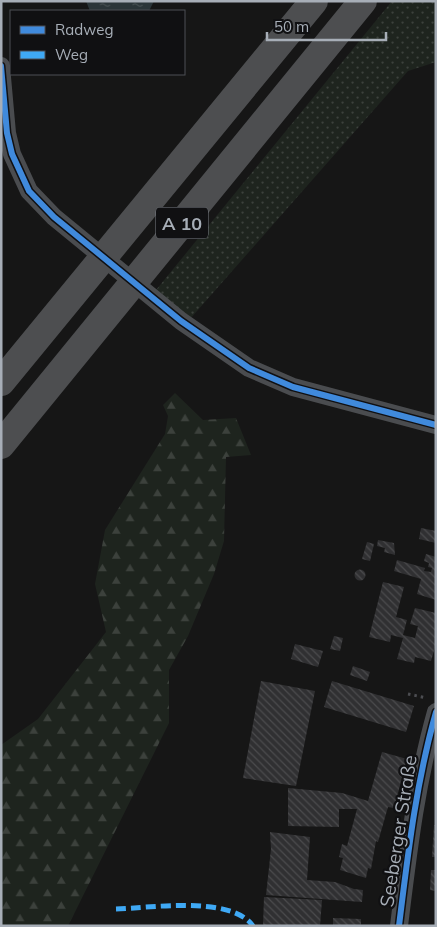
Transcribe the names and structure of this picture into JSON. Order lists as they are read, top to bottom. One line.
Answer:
{"streets":{"highway":["A 10"],"street":["Seeberger Straße"]},"legend":["Radweg","Weg"],"scale_bar":"50 m"}
